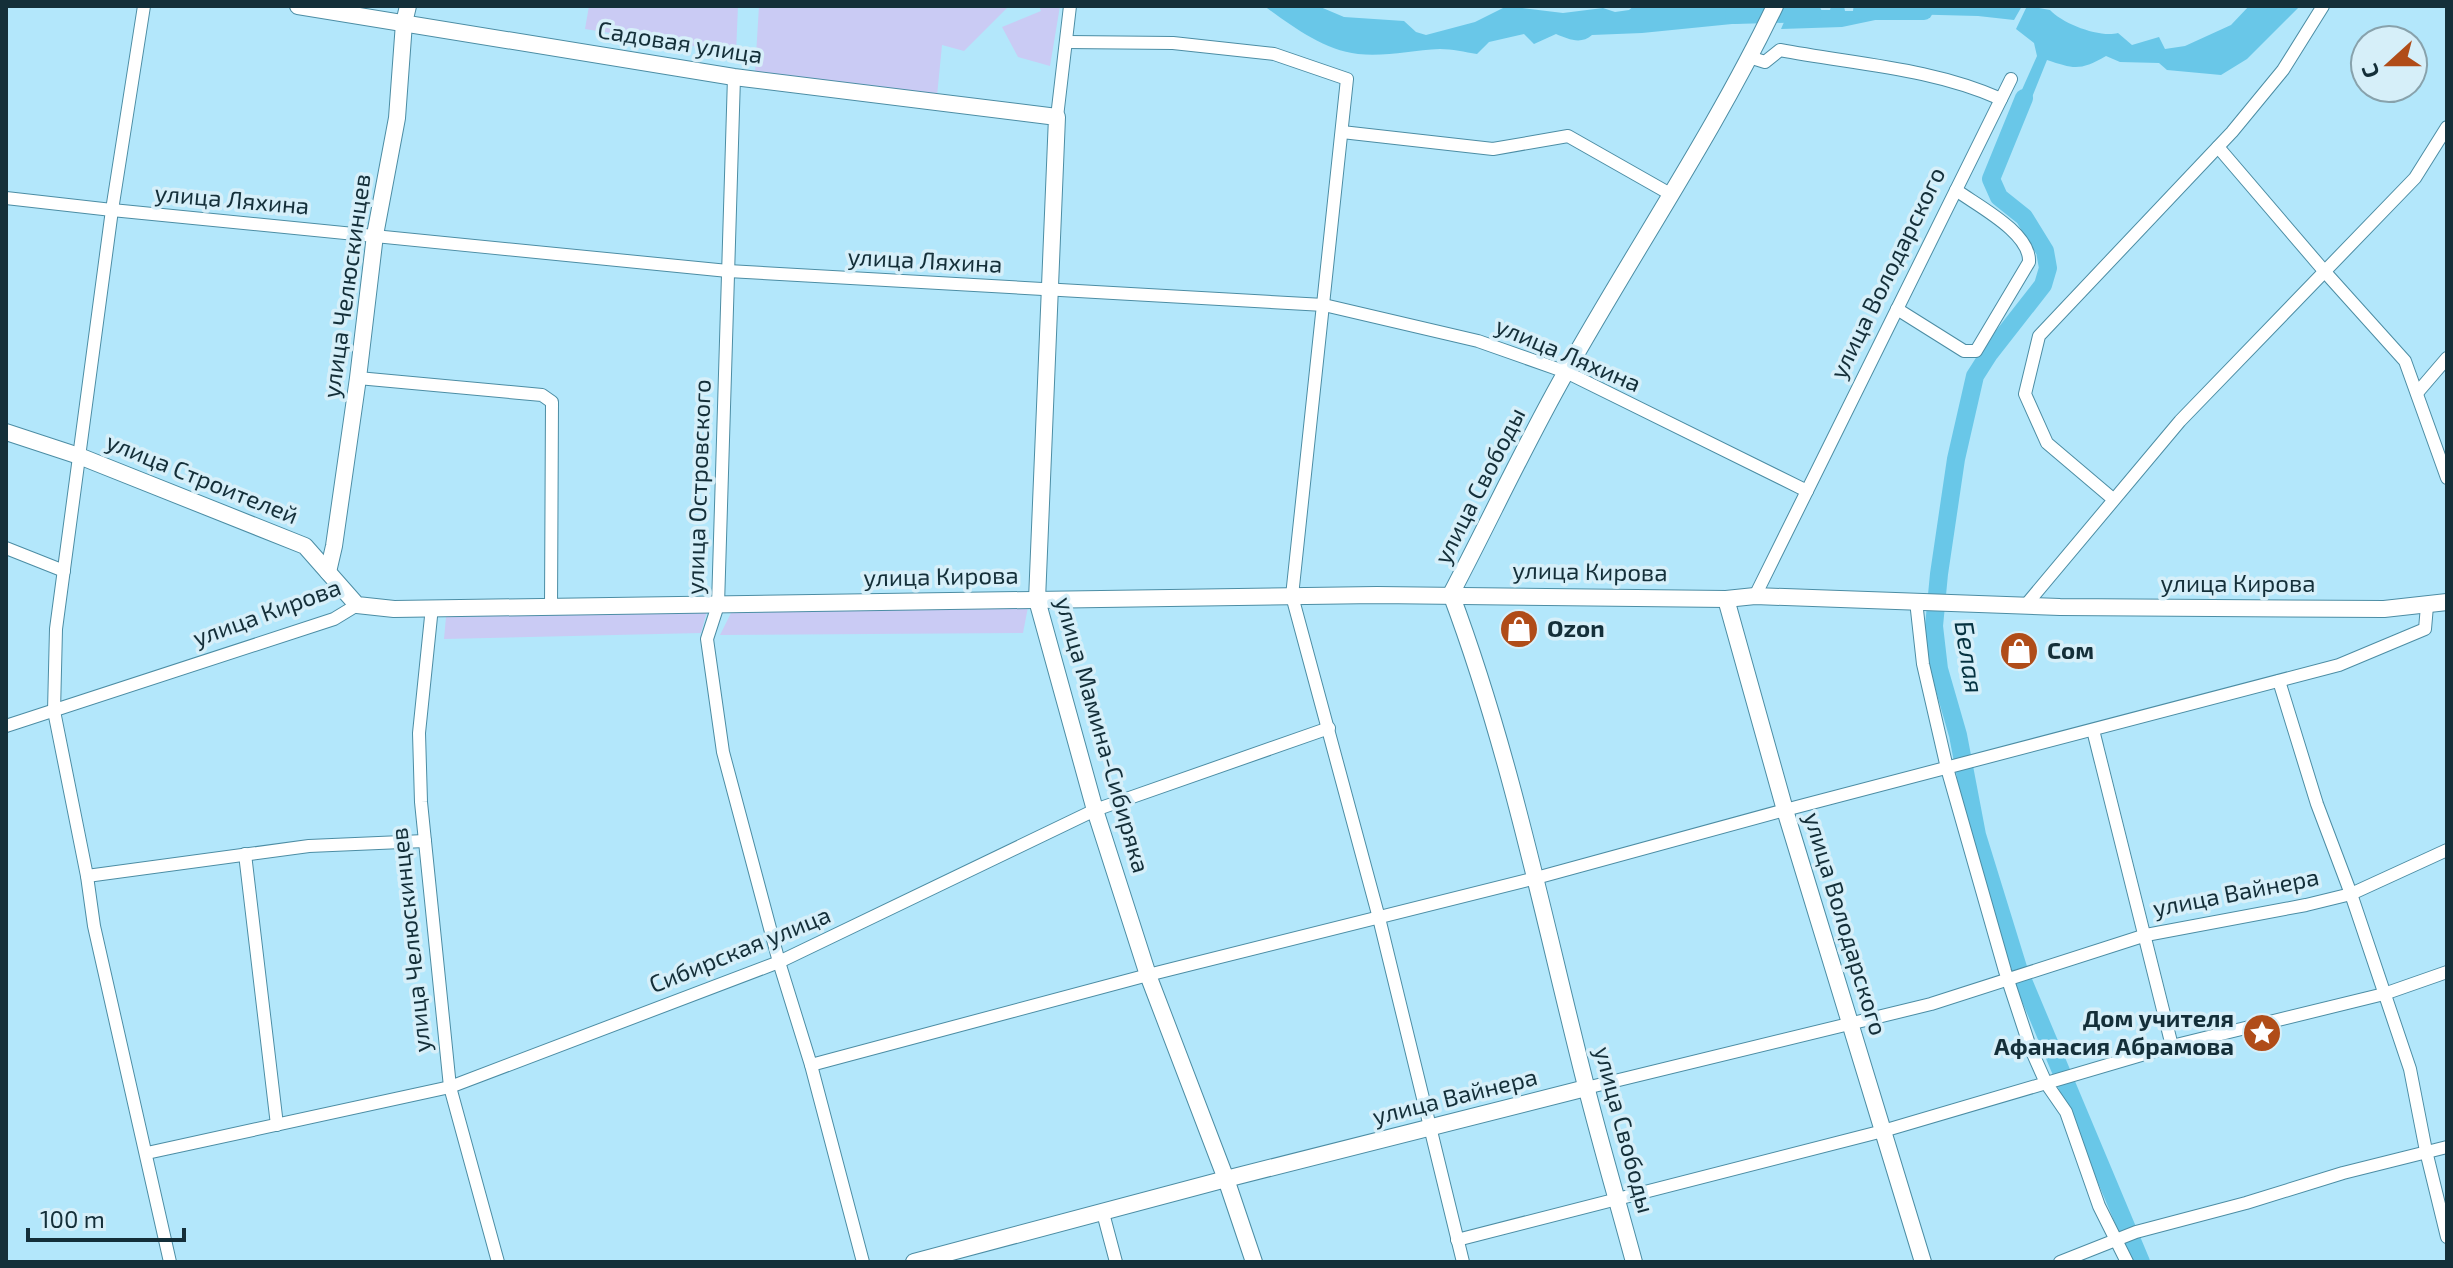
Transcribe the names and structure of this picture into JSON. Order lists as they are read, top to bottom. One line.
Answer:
{"streets":{"main road":["Садовая улица","улица Володарского","улица Челюскинцев","улица Строителей","улица Свободы","улица Кирова","улица Мамина-Сибиряка","улица Вайнера"],"street":["улица Ляхина","улица Островского","Сибирская улица"]},"crossings":[["Садовая улица","улица Челюскинцев"],["Садовая улица","улица Островского"],["Садовая улица","улица Мамина-Сибиряка"],["улица Ляхина","улица Володарского"],["улица Ляхина","улица Челюскинцев"],["улица Ляхина","улица Свободы"],["улица Ляхина","улица Островского"],["улица Ляхина","улица Мамина-Сибиряка"],["улица Володарского","улица Кирова"],["улица Володарского","улица Вайнера"],["улица Челюскинцев","улица Строителей"],["улица Челюскинцев","улица Кирова"],["улица Челюскинцев","Сибирская улица"],["улица Строителей","улица Кирова"],["улица Свободы","улица Кирова"],["улица Свободы","улица Вайнера"],["улица Островского","улица Кирова"],["улица Островского","Сибирская улица"],["улица Кирова","улица Мамина-Сибиряка"],["улица Мамина-Сибиряка","улица Вайнера"],["улица Мамина-Сибиряка","Сибирская улица"]],"water":["Белая"],"places":{"shop":["Ozon","Сом"],"place":["Дом учителя Афанасия Абрамова"]},"scale_bar":"100 m","north":"left"}
